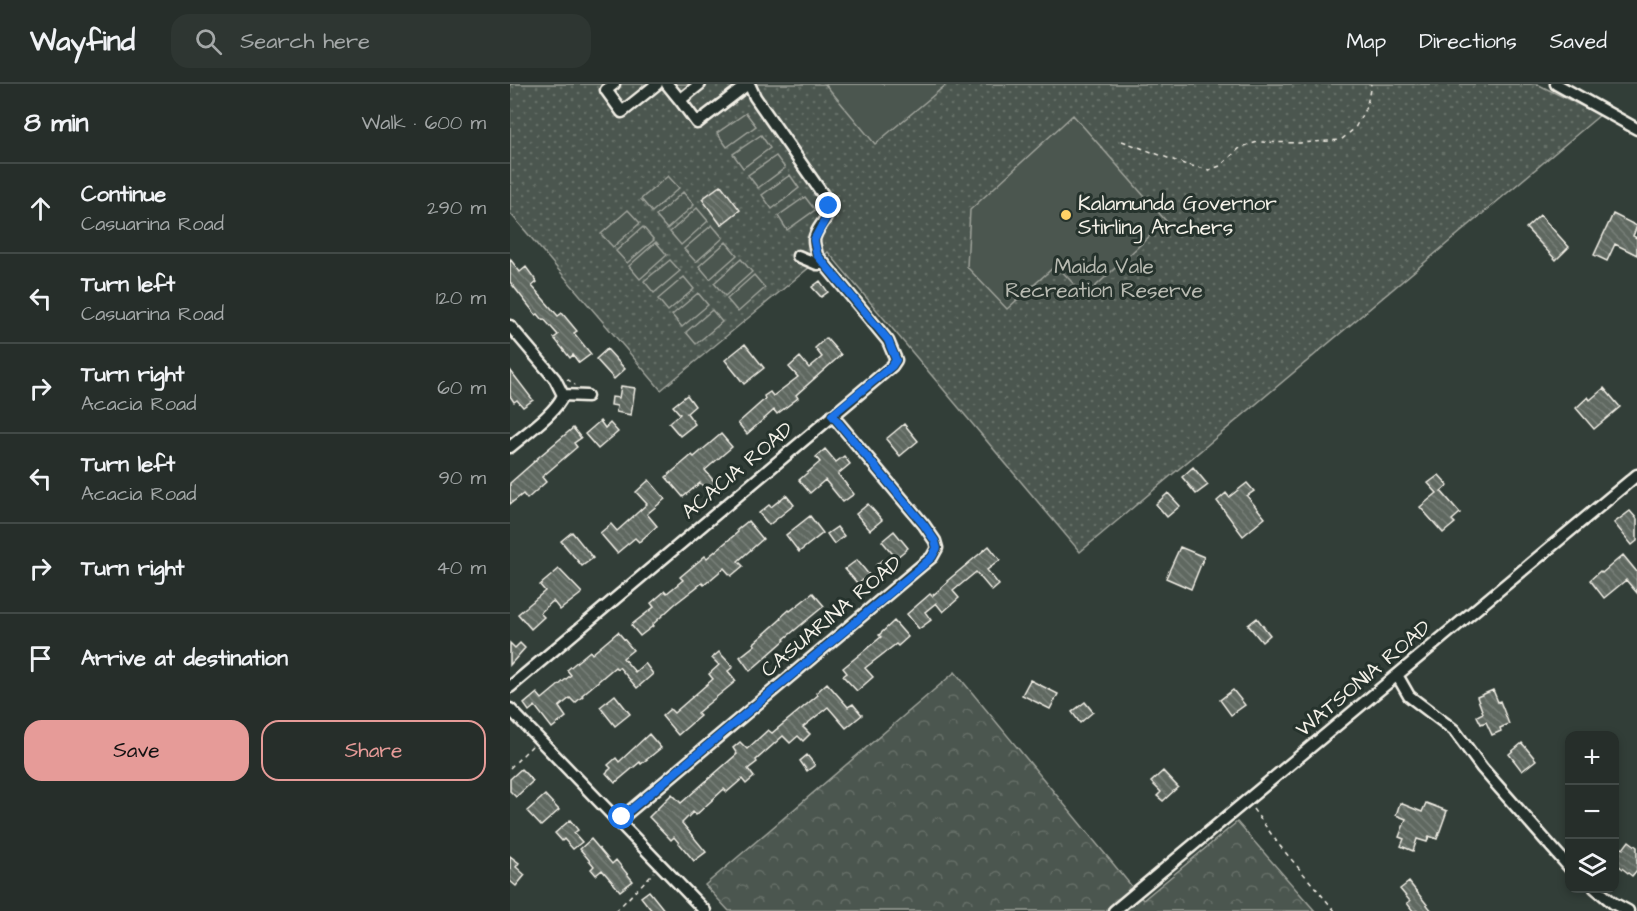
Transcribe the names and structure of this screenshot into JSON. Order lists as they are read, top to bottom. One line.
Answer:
{"streets":{"street":["ACACIA ROAD","CASUARINA ROAD","WATSONIA ROAD"]},"crossings":[["ACACIA ROAD","CASUARINA ROAD"]],"parks":["Maida Vale Recreation Reserve"],"places":["Kalamunda Governor Stirling Archers"],"page":{"header":"Wayfind","search":"Search here","nav":["Map","Directions","Saved"],"heading":["8 min","Walk · 600 m"],"list":[["Continue","Casuarina Road","290 m"],["Turn left","Casuarina Road","120 m"],["Turn right","Acacia Road","60 m"],["Turn left","Acacia Road","90 m"],["Turn right","40 m"],"Arrive at destination"],"buttons":["Save","Share"],"map_buttons":["+","−"]}}
